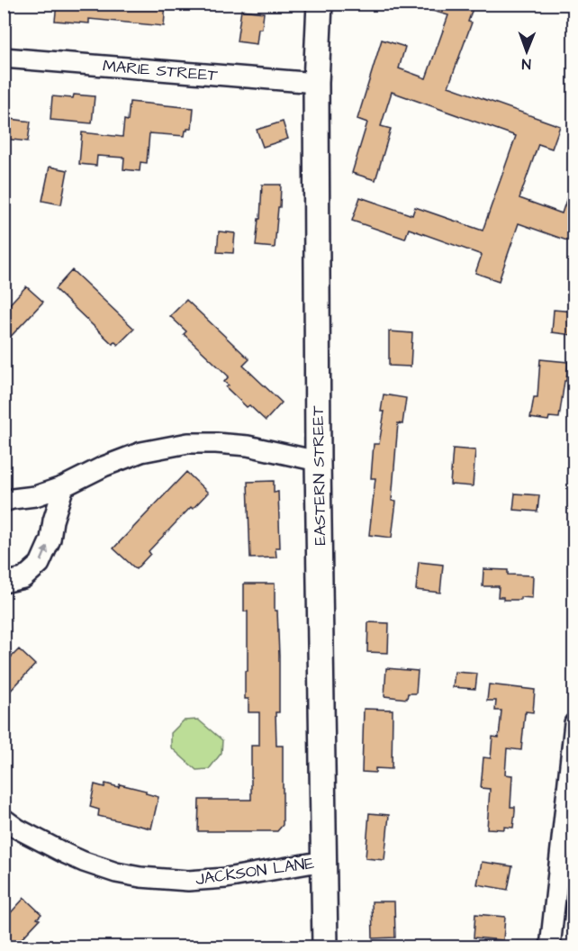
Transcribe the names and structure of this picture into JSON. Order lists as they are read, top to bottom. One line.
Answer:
{"streets":{"street":["MARIE STREET","EASTERN STREET","JACKSON LANE"]},"crossings":[["MARIE STREET","EASTERN STREET"],["EASTERN STREET","JACKSON LANE"]],"north":"bottom"}
